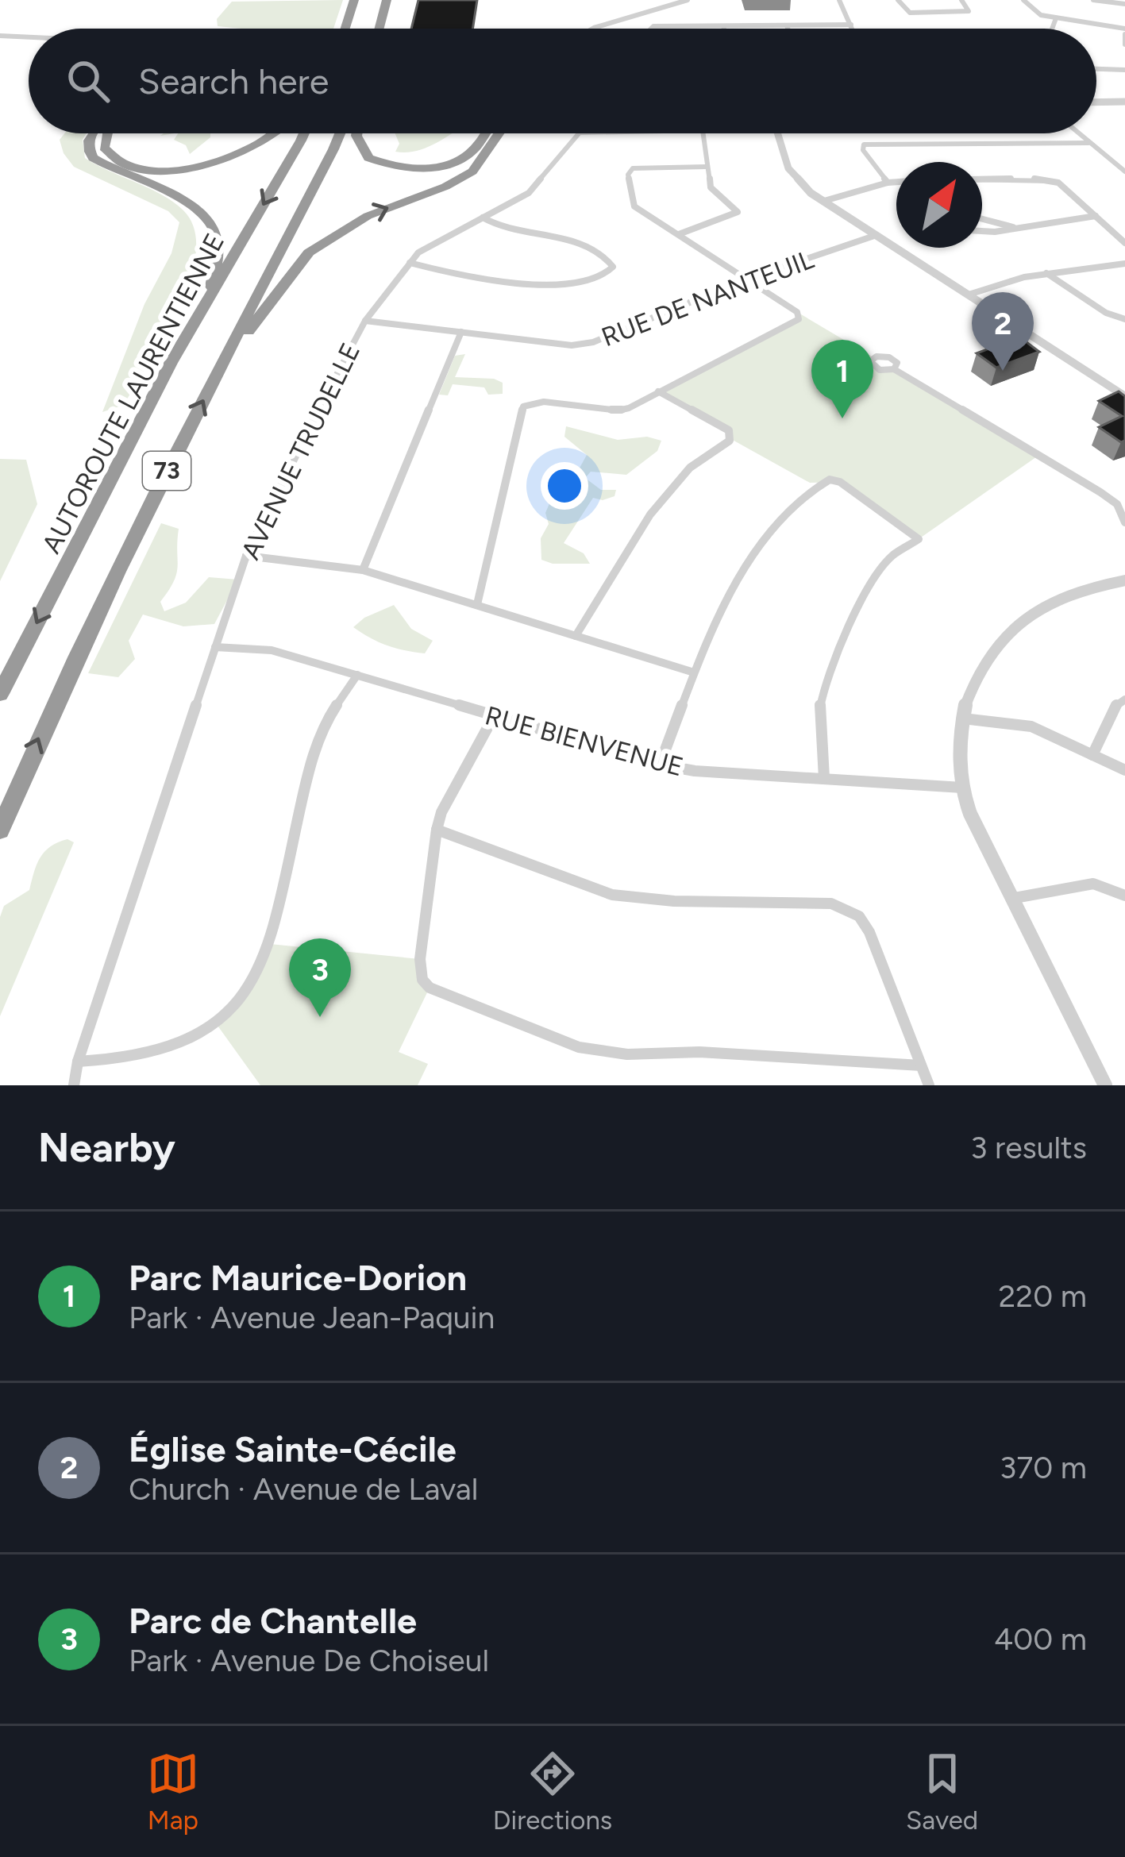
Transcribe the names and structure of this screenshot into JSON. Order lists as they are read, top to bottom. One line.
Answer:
{"streets":{"highway":["AUTOROUTE LAURENTIENNE","73"],"street":["RUE DE NANTEUIL","AVENUE TRUDELLE","RUE BIENVENUE"]},"crossings":[["RUE DE NANTEUIL","AVENUE TRUDELLE"],["AVENUE TRUDELLE","RUE BIENVENUE"]],"north":"top right","page":{"search":"Search here","pins":["2","1","3"],"heading":["Nearby","3 results"],"list":[{"mark":"1","name":"Parc Maurice-Dorion","note":"Park · Avenue Jean-Paquin","value":"220 m"},{"mark":"2","name":"Église Sainte-Cécile","note":"Church · Avenue de Laval","value":"370 m"},{"mark":"3","name":"Parc de Chantelle","note":"Park · Avenue De Choiseul","value":"400 m"}],"nav":["Map","Directions","Saved"]}}
